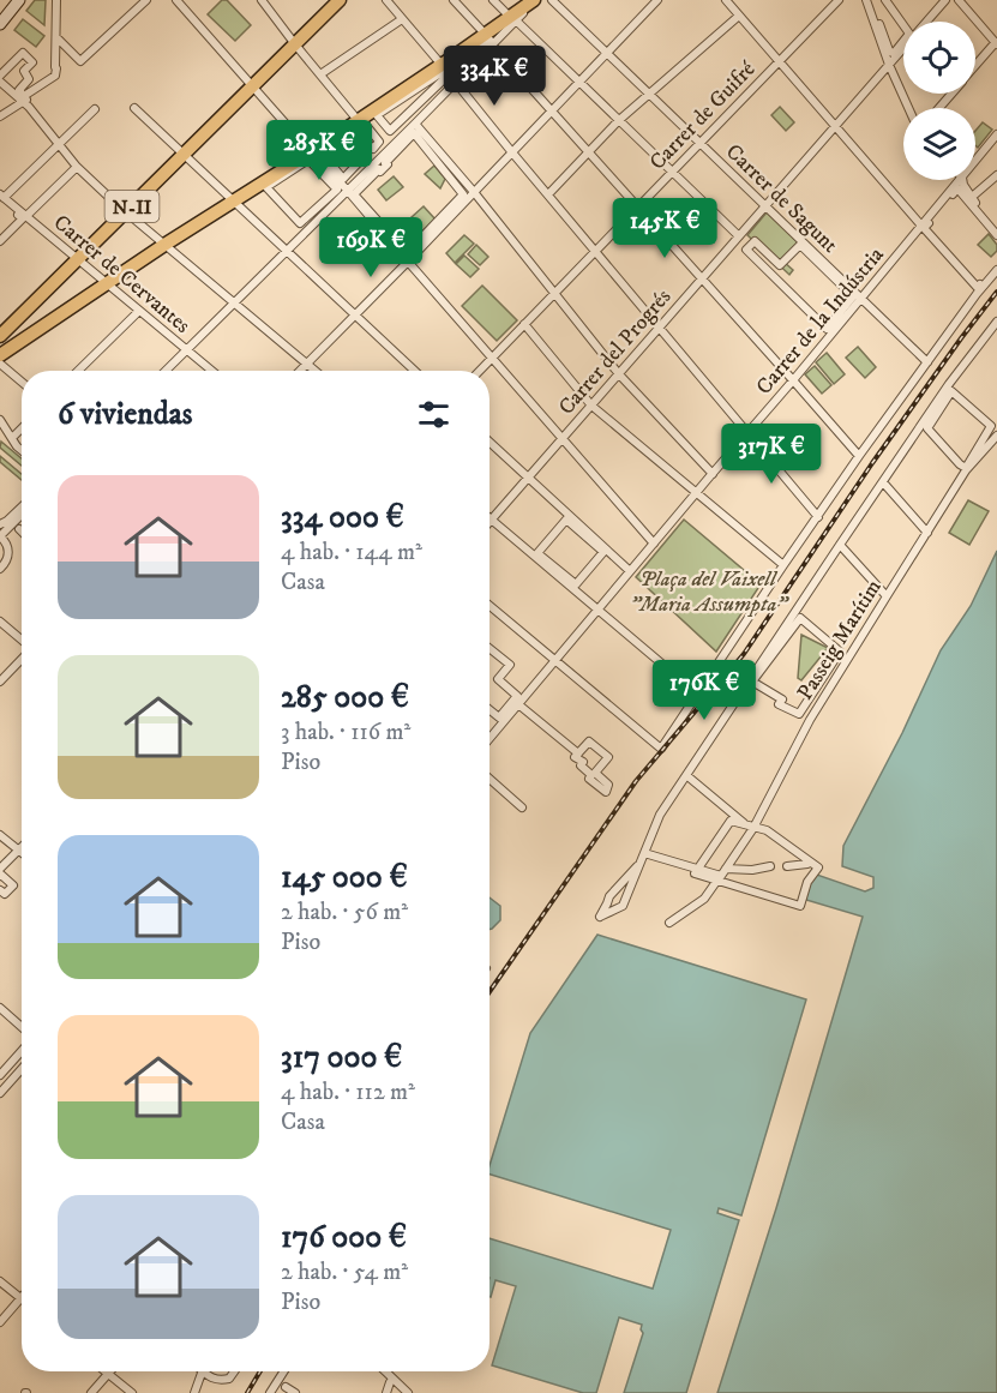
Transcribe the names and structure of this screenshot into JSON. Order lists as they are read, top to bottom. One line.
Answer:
{"streets":{"main road":["N-II"],"street":["Carrer de Guifré","Carrer de Sagunt","Carrer de Cervantes","Carrer de la Indústria","Carrer del Progrés","Passeig Marítim"]},"crossings":[["Carrer de Guifré","Carrer de Sagunt"],["Carrer de Sagunt","Carrer de la Indústria"],["Carrer de Sagunt","Carrer del Progrés"],["N-II","Carrer de Cervantes"]],"parks":["Plaça del Vaixell \"Maria Assumpta\""],"page":{"price":["334K €","285K €","145K €","169K €","317K €","176K €"],"heading":"6 viviendas","list":[{"name":"334 000 €","note":"4 hab. · 144 m² · Casa"},{"name":"285 000 €","note":"3 hab. · 116 m² · Piso"},{"name":"145 000 €","note":"2 hab. · 56 m² · Piso"},{"name":"317 000 €","note":"4 hab. · 112 m² · Casa"},{"name":"176 000 €","note":"2 hab. · 54 m² · Piso"}]}}
